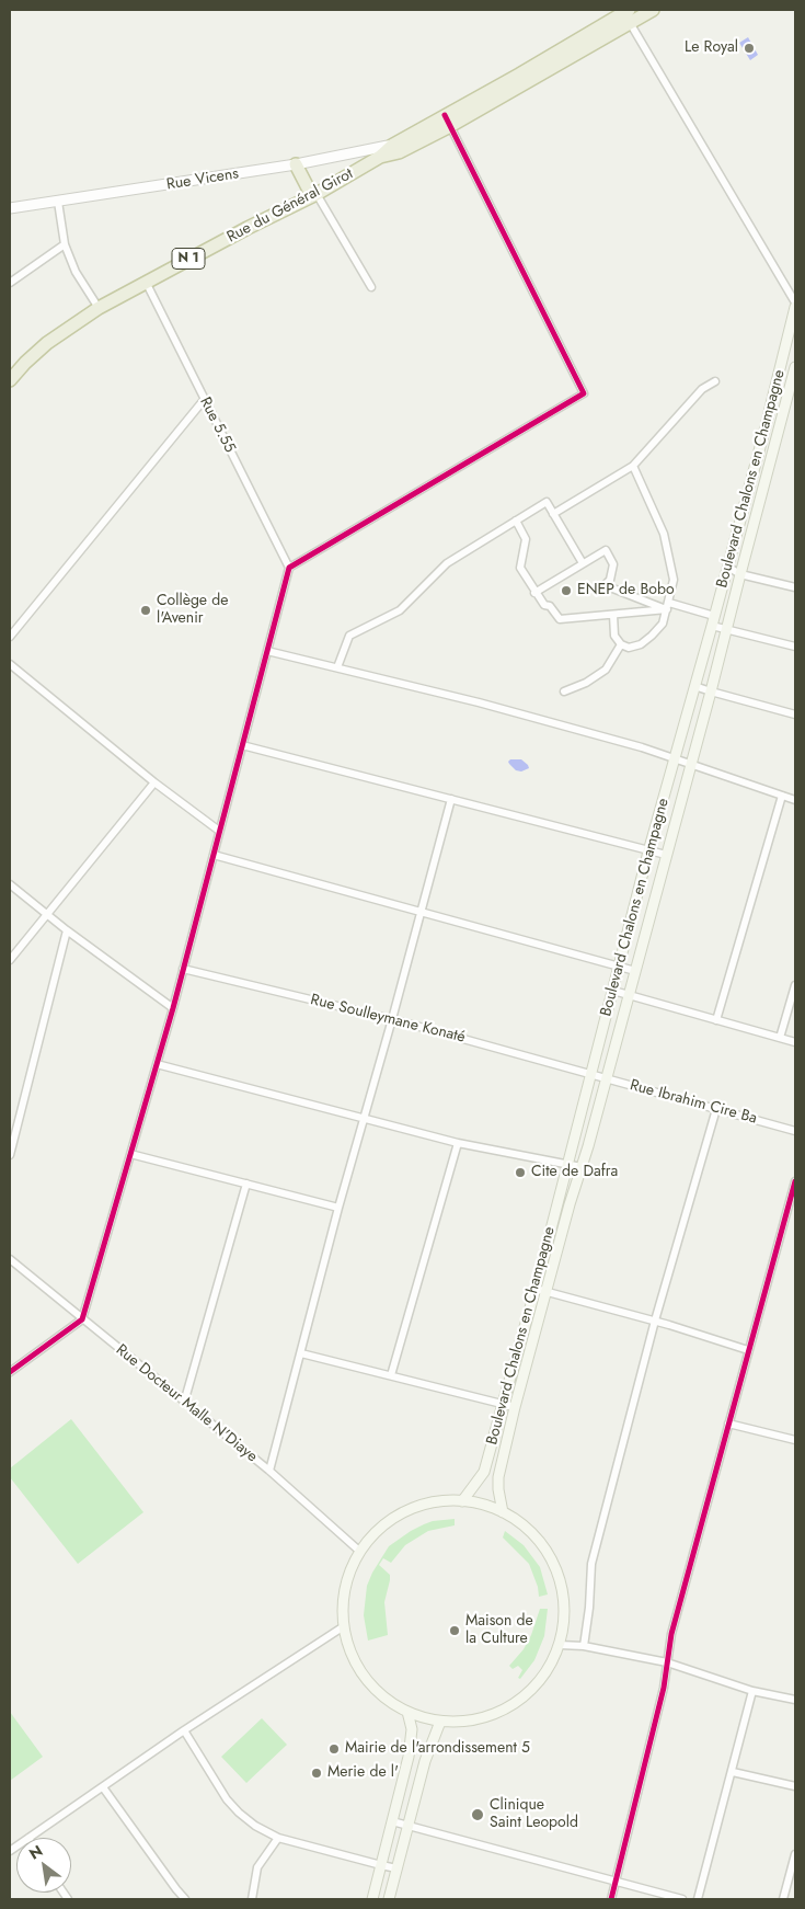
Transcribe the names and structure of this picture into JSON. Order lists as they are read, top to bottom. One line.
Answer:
{"streets":{"highway":["Rue du Général Girot","N 1"],"main road":["Boulevard Chalons en Champagne"],"street":["Rue Vicens","Rue 5.55","Rue Soulleymane Konaté","Rue Ibrahim Cire Ba","Rue Docteur Malle N'Diaye"]},"crossings":[["Rue Vicens","N 1"],["Rue du Général Girot","N 1"],["Rue du Général Girot","Rue 5.55"],["Boulevard Chalons en Champagne","Rue Soulleymane Konaté"],["Boulevard Chalons en Champagne","Rue Ibrahim Cire Ba"],["Rue Soulleymane Konaté","Rue Ibrahim Cire Ba"]],"places":["Le Royal","ENEP de Bobo","Collège de l'Avenir","Cite de Dafra","Maison de la Culture","Mairie de l'arrondissement 5","Merie de l'","Clinique Saint Leopold"],"north":"top left"}
